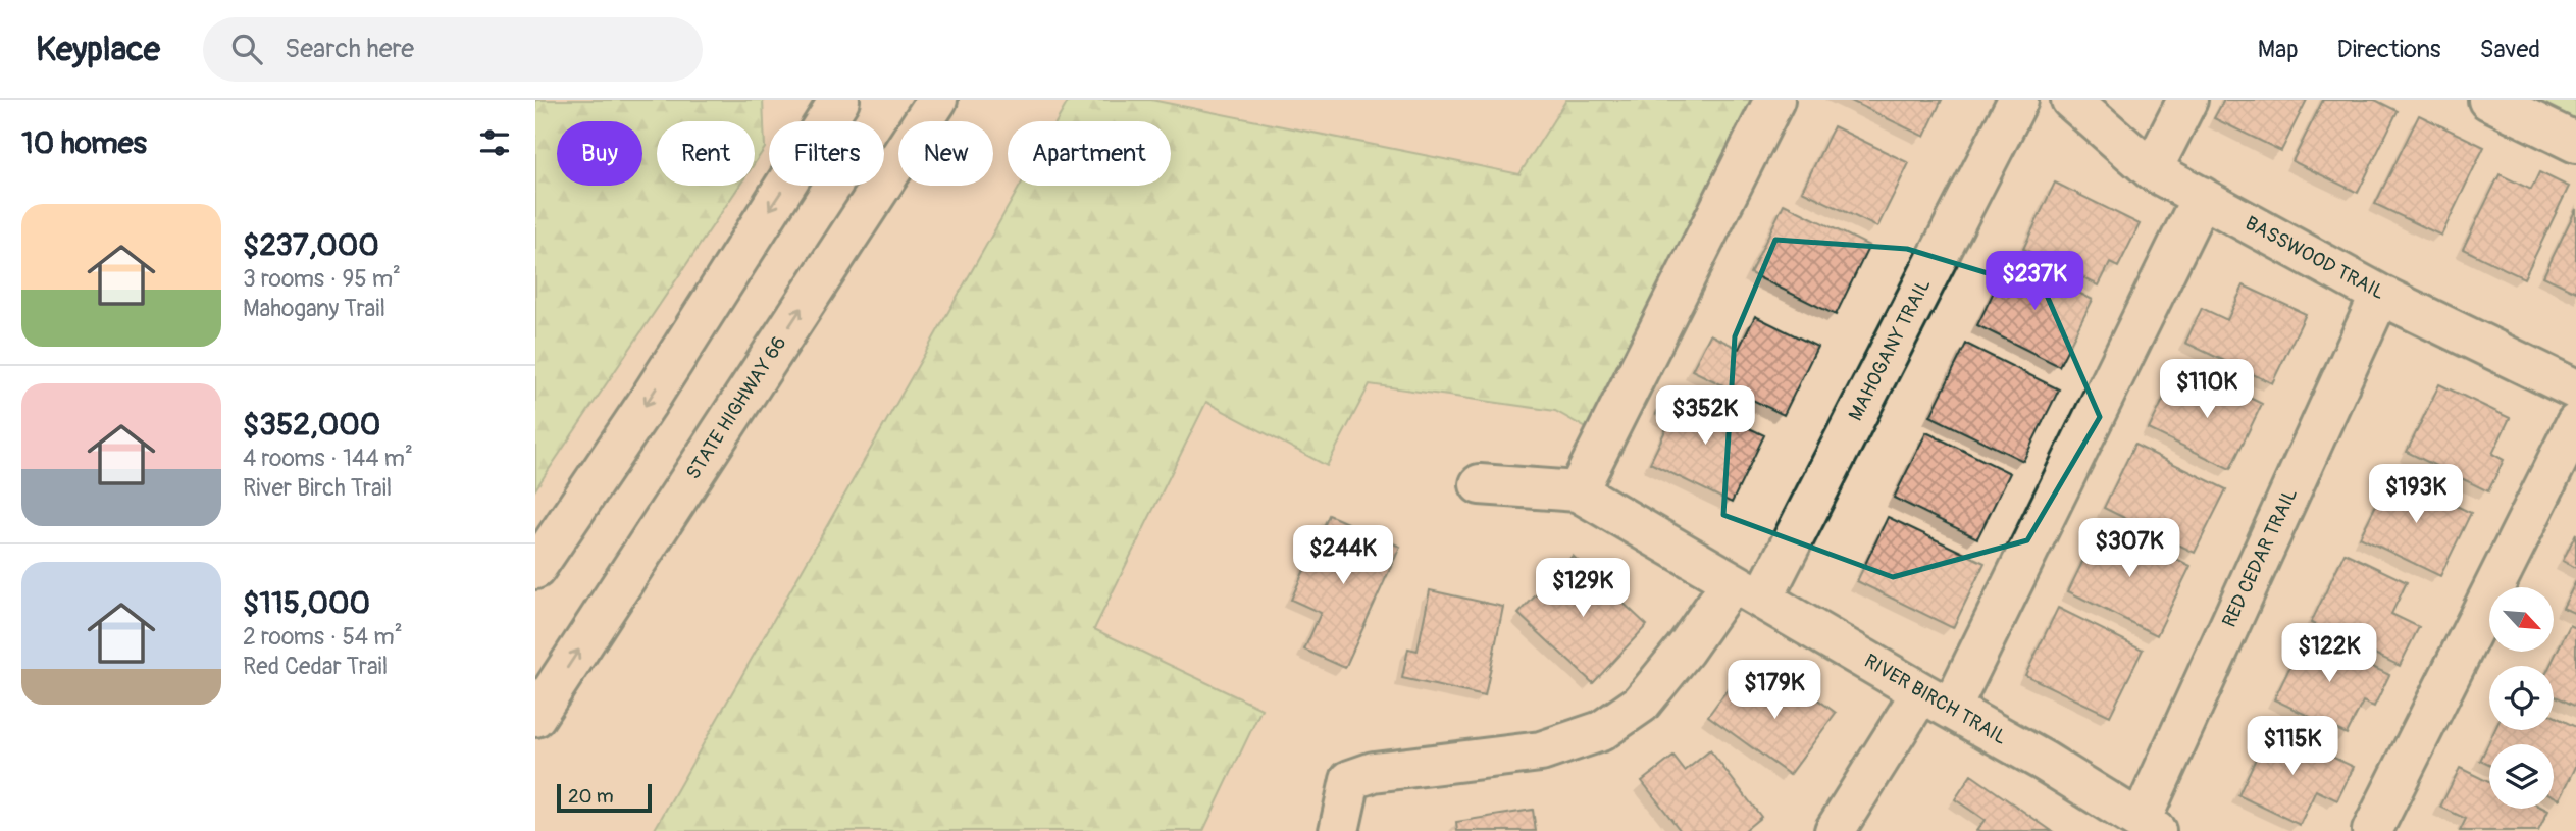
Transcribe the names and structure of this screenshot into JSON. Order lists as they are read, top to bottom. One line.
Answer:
{"streets":{"street":["BASSWOOD TRAIL","MAHOGANY TRAIL","STATE HIGHWAY 66","RED CEDAR TRAIL","RIVER BIRCH TRAIL"]},"crossings":[["BASSWOOD TRAIL","RED CEDAR TRAIL"],["MAHOGANY TRAIL","RIVER BIRCH TRAIL"],["RED CEDAR TRAIL","RIVER BIRCH TRAIL"]],"scale_bar":"20 m","north":"bottom right","page":{"header":"Keyplace","search":"Search here","nav":["Map","Directions","Saved"],"heading":"10 homes","chip":["Buy","Rent","Filters","New","Apartment"],"list":[{"name":"$237,000","note":"3 rooms · 95 m² · Mahogany Trail"},{"name":"$352,000","note":"4 rooms · 144 m² · River Birch Trail"},{"name":"$115,000","note":"2 rooms · 54 m² · Red Cedar Trail"}],"price":["$237K","$110K","$352K","$193K","$307K","$244K","$129K","$122K","$179K","$115K"],"scale":"20 m"}}
